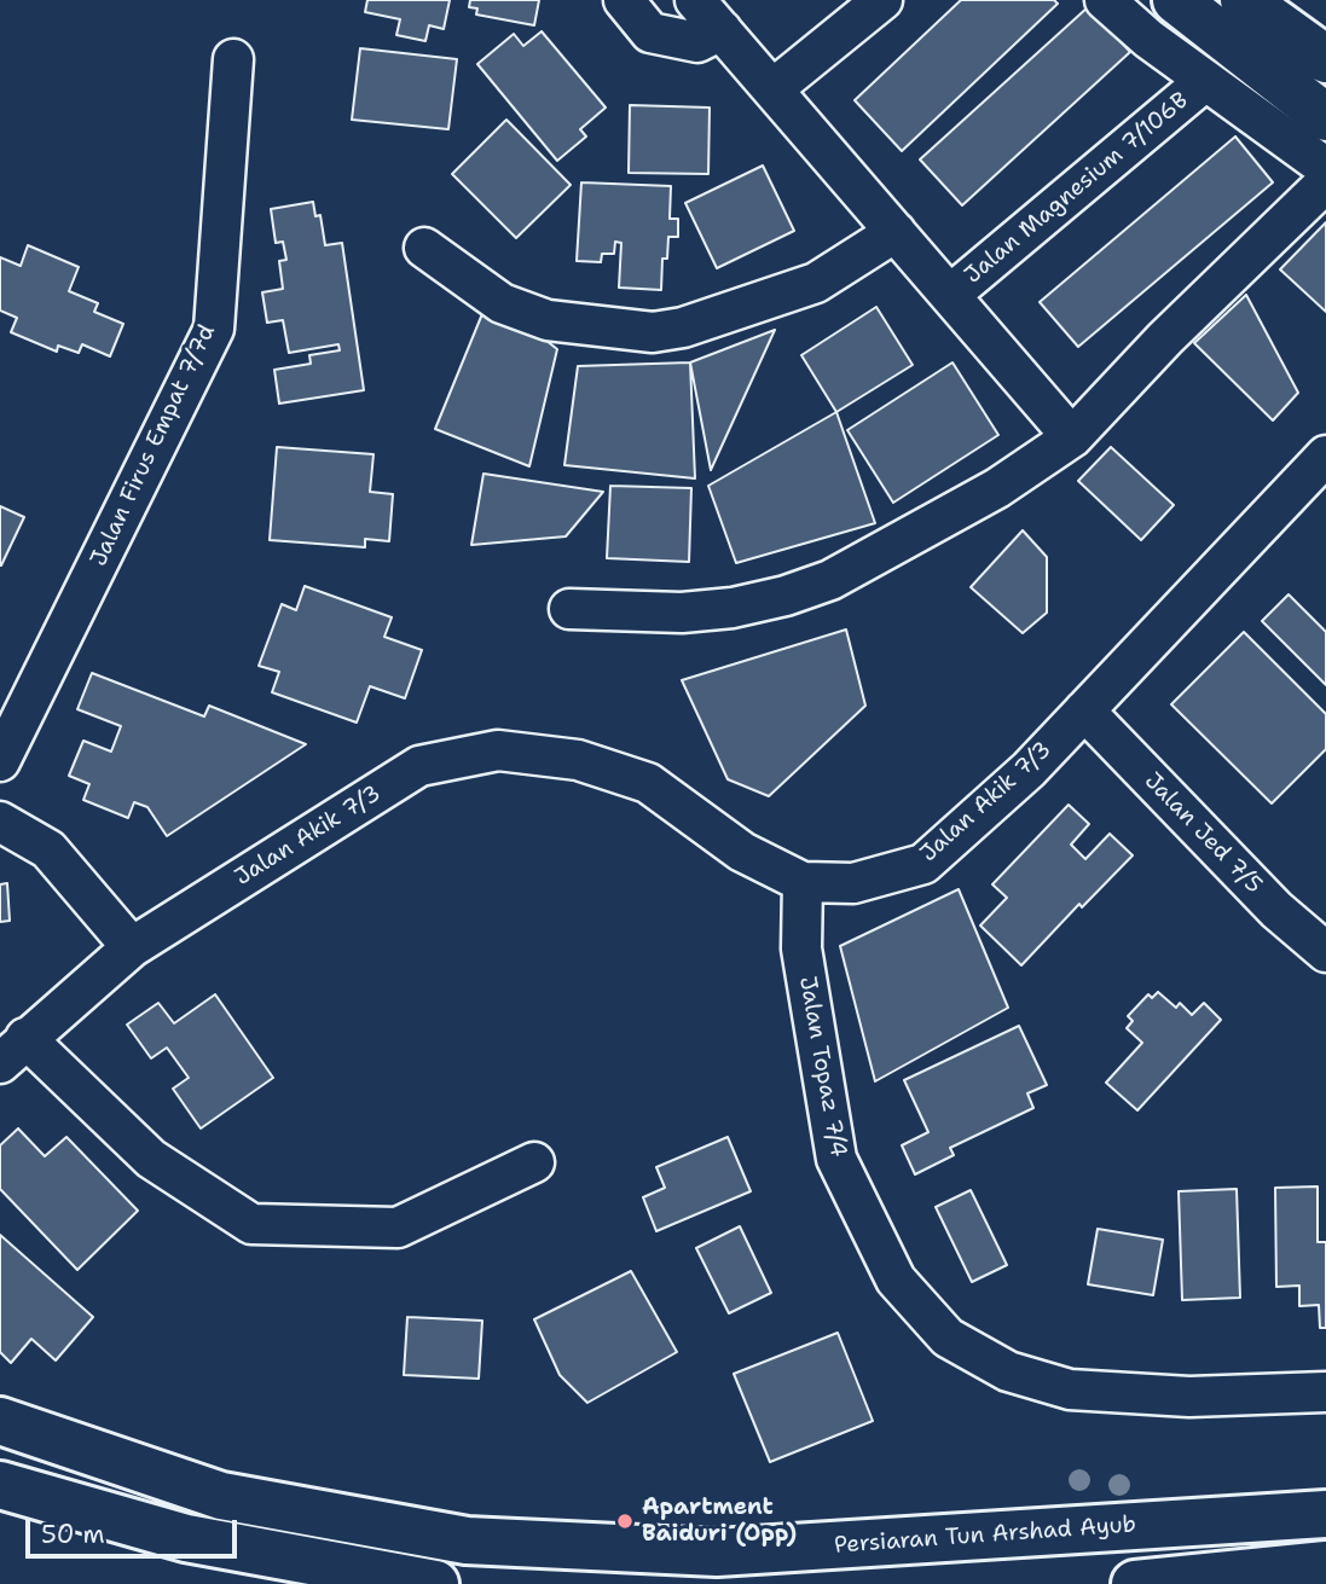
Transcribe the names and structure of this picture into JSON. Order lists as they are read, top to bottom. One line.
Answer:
{"streets":{"main road":["Persiaran Tun Arshad Ayub"],"street":["Jalan Magnesium 7/106B","Jalan Firus Empat 7/7d","Jalan Akik 7/3","Jalan Jed 7/5","Jalan Topaz 7/4"]},"crossings":[["Jalan Akik 7/3","Jalan Jed 7/5"],["Jalan Akik 7/3","Jalan Topaz 7/4"]],"places":["Apartment Baiduri (Opp)"],"scale_bar":"50 m"}
